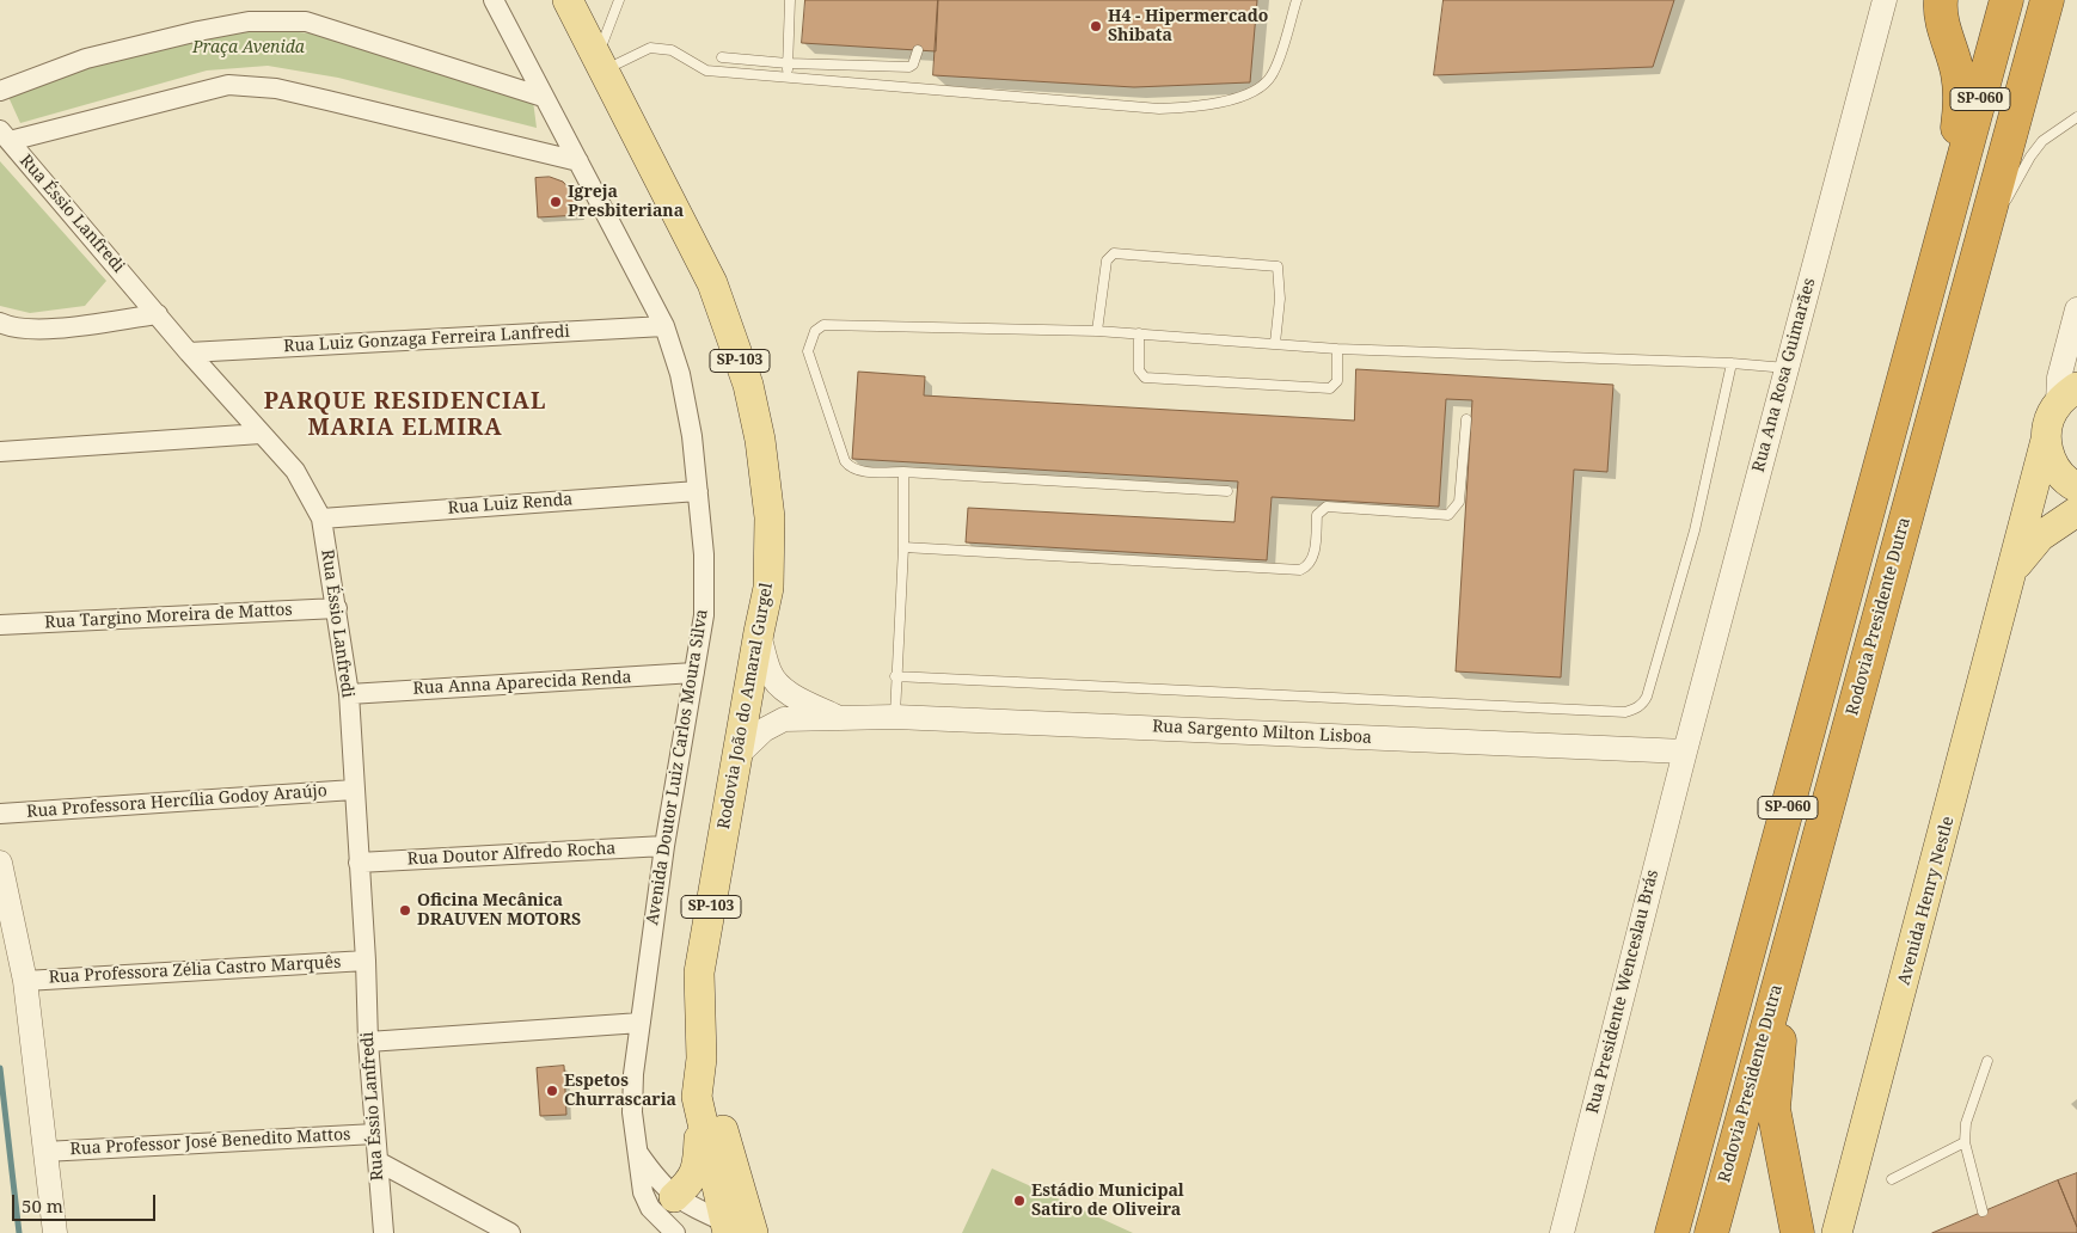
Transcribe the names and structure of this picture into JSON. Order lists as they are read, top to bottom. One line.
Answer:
{"streets":{"highway":["SP-060","Rodovia Presidente Dutra"],"main road":["SP-103","Rodovia João do Amaral Gurgel","Avenida Henry Nestle"],"street":["Rua Éssio Lanfredi","Rua Luiz Gonzaga Ferreira Lanfredi","Rua Ana Rosa Guimarães","Rua Luiz Renda","Rua Targino Moreira de Mattos","Rua Anna Aparecida Renda","Rua Sargento Milton Lisboa","Avenida Doutor Luiz Carlos Moura Silva","Rua Professora Hercília Godoy Araújo","Rua Doutor Alfredo Rocha","Rua Professora Zélia Castro Marquês","Rua Presidente Wenceslau Brás","Rua Professor José Benedito Mattos"]},"crossings":[["Rua Éssio Lanfredi","Rua Luiz Gonzaga Ferreira Lanfredi"],["Rua Éssio Lanfredi","Rua Luiz Renda"],["Rua Éssio Lanfredi","Rua Targino Moreira de Mattos"],["Rua Éssio Lanfredi","Rua Anna Aparecida Renda"],["Rua Éssio Lanfredi","Rua Professora Hercília Godoy Araújo"],["Rua Éssio Lanfredi","Rua Doutor Alfredo Rocha"],["Rua Éssio Lanfredi","Rua Professora Zélia Castro Marquês"],["Rua Éssio Lanfredi","Rua Professor José Benedito Mattos"],["Rua Luiz Gonzaga Ferreira Lanfredi","Avenida Doutor Luiz Carlos Moura Silva"],["Rua Ana Rosa Guimarães","Rua Sargento Milton Lisboa"],["Rua Ana Rosa Guimarães","Rua Presidente Wenceslau Brás"],["Rua Luiz Renda","Avenida Doutor Luiz Carlos Moura Silva"],["Rua Anna Aparecida Renda","Avenida Doutor Luiz Carlos Moura Silva"],["Rodovia João do Amaral Gurgel","Rua Sargento Milton Lisboa"],["Rua Sargento Milton Lisboa","Rua Presidente Wenceslau Brás"],["Avenida Doutor Luiz Carlos Moura Silva","Rua Doutor Alfredo Rocha"]],"districts":["PARQUE RESIDENCIAL MARIA ELMIRA"],"parks":["Praça Avenida"],"places":["H4 - Hipermercado Shibata","Igreja Presbiteriana","Oficina Mecânica DRAUVEN MOTORS","Espetos Churrascaria","Estádio Municipal Satiro de Oliveira"],"scale_bar":"50 m"}
